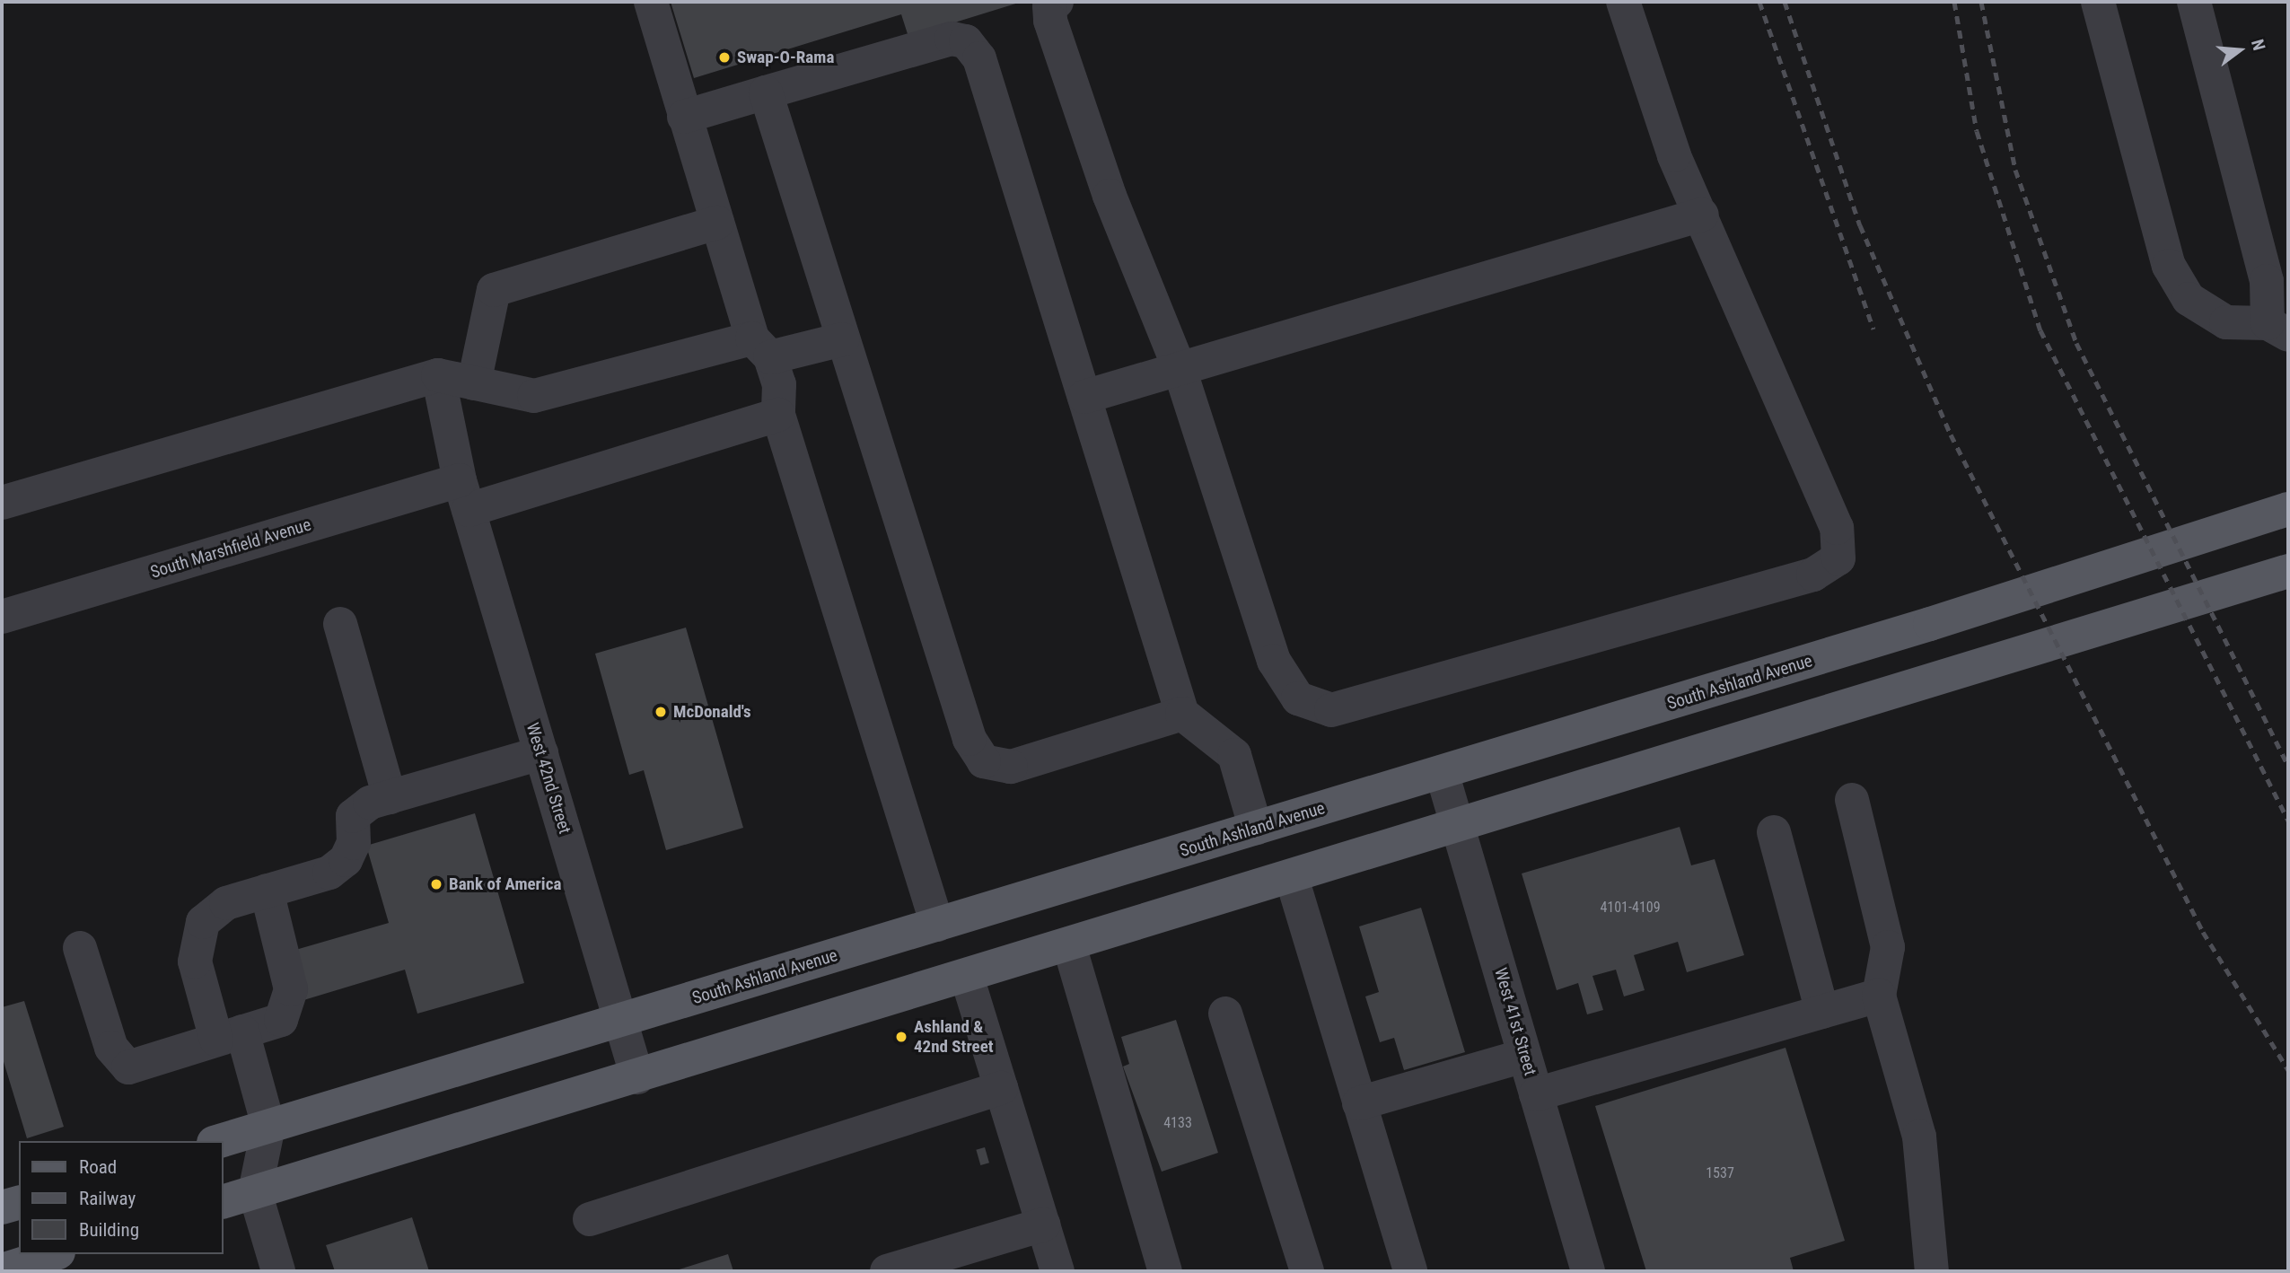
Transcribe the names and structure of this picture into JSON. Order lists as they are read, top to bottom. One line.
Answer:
{"streets":{"main road":["South Ashland Avenue"],"street":["South Marshfield Avenue","West 42nd Street","West 41st Street"]},"crossings":[["South Marshfield Avenue","West 42nd Street"],["South Ashland Avenue","West 42nd Street"],["South Ashland Avenue","West 41st Street"]],"places":["Swap-O-Rama","McDonald's","Bank of America","Ashland & 42nd Street"],"house_numbers":["4101-4109","4133","1537"],"legend":["Road","Railway","Building"],"north":"right"}
